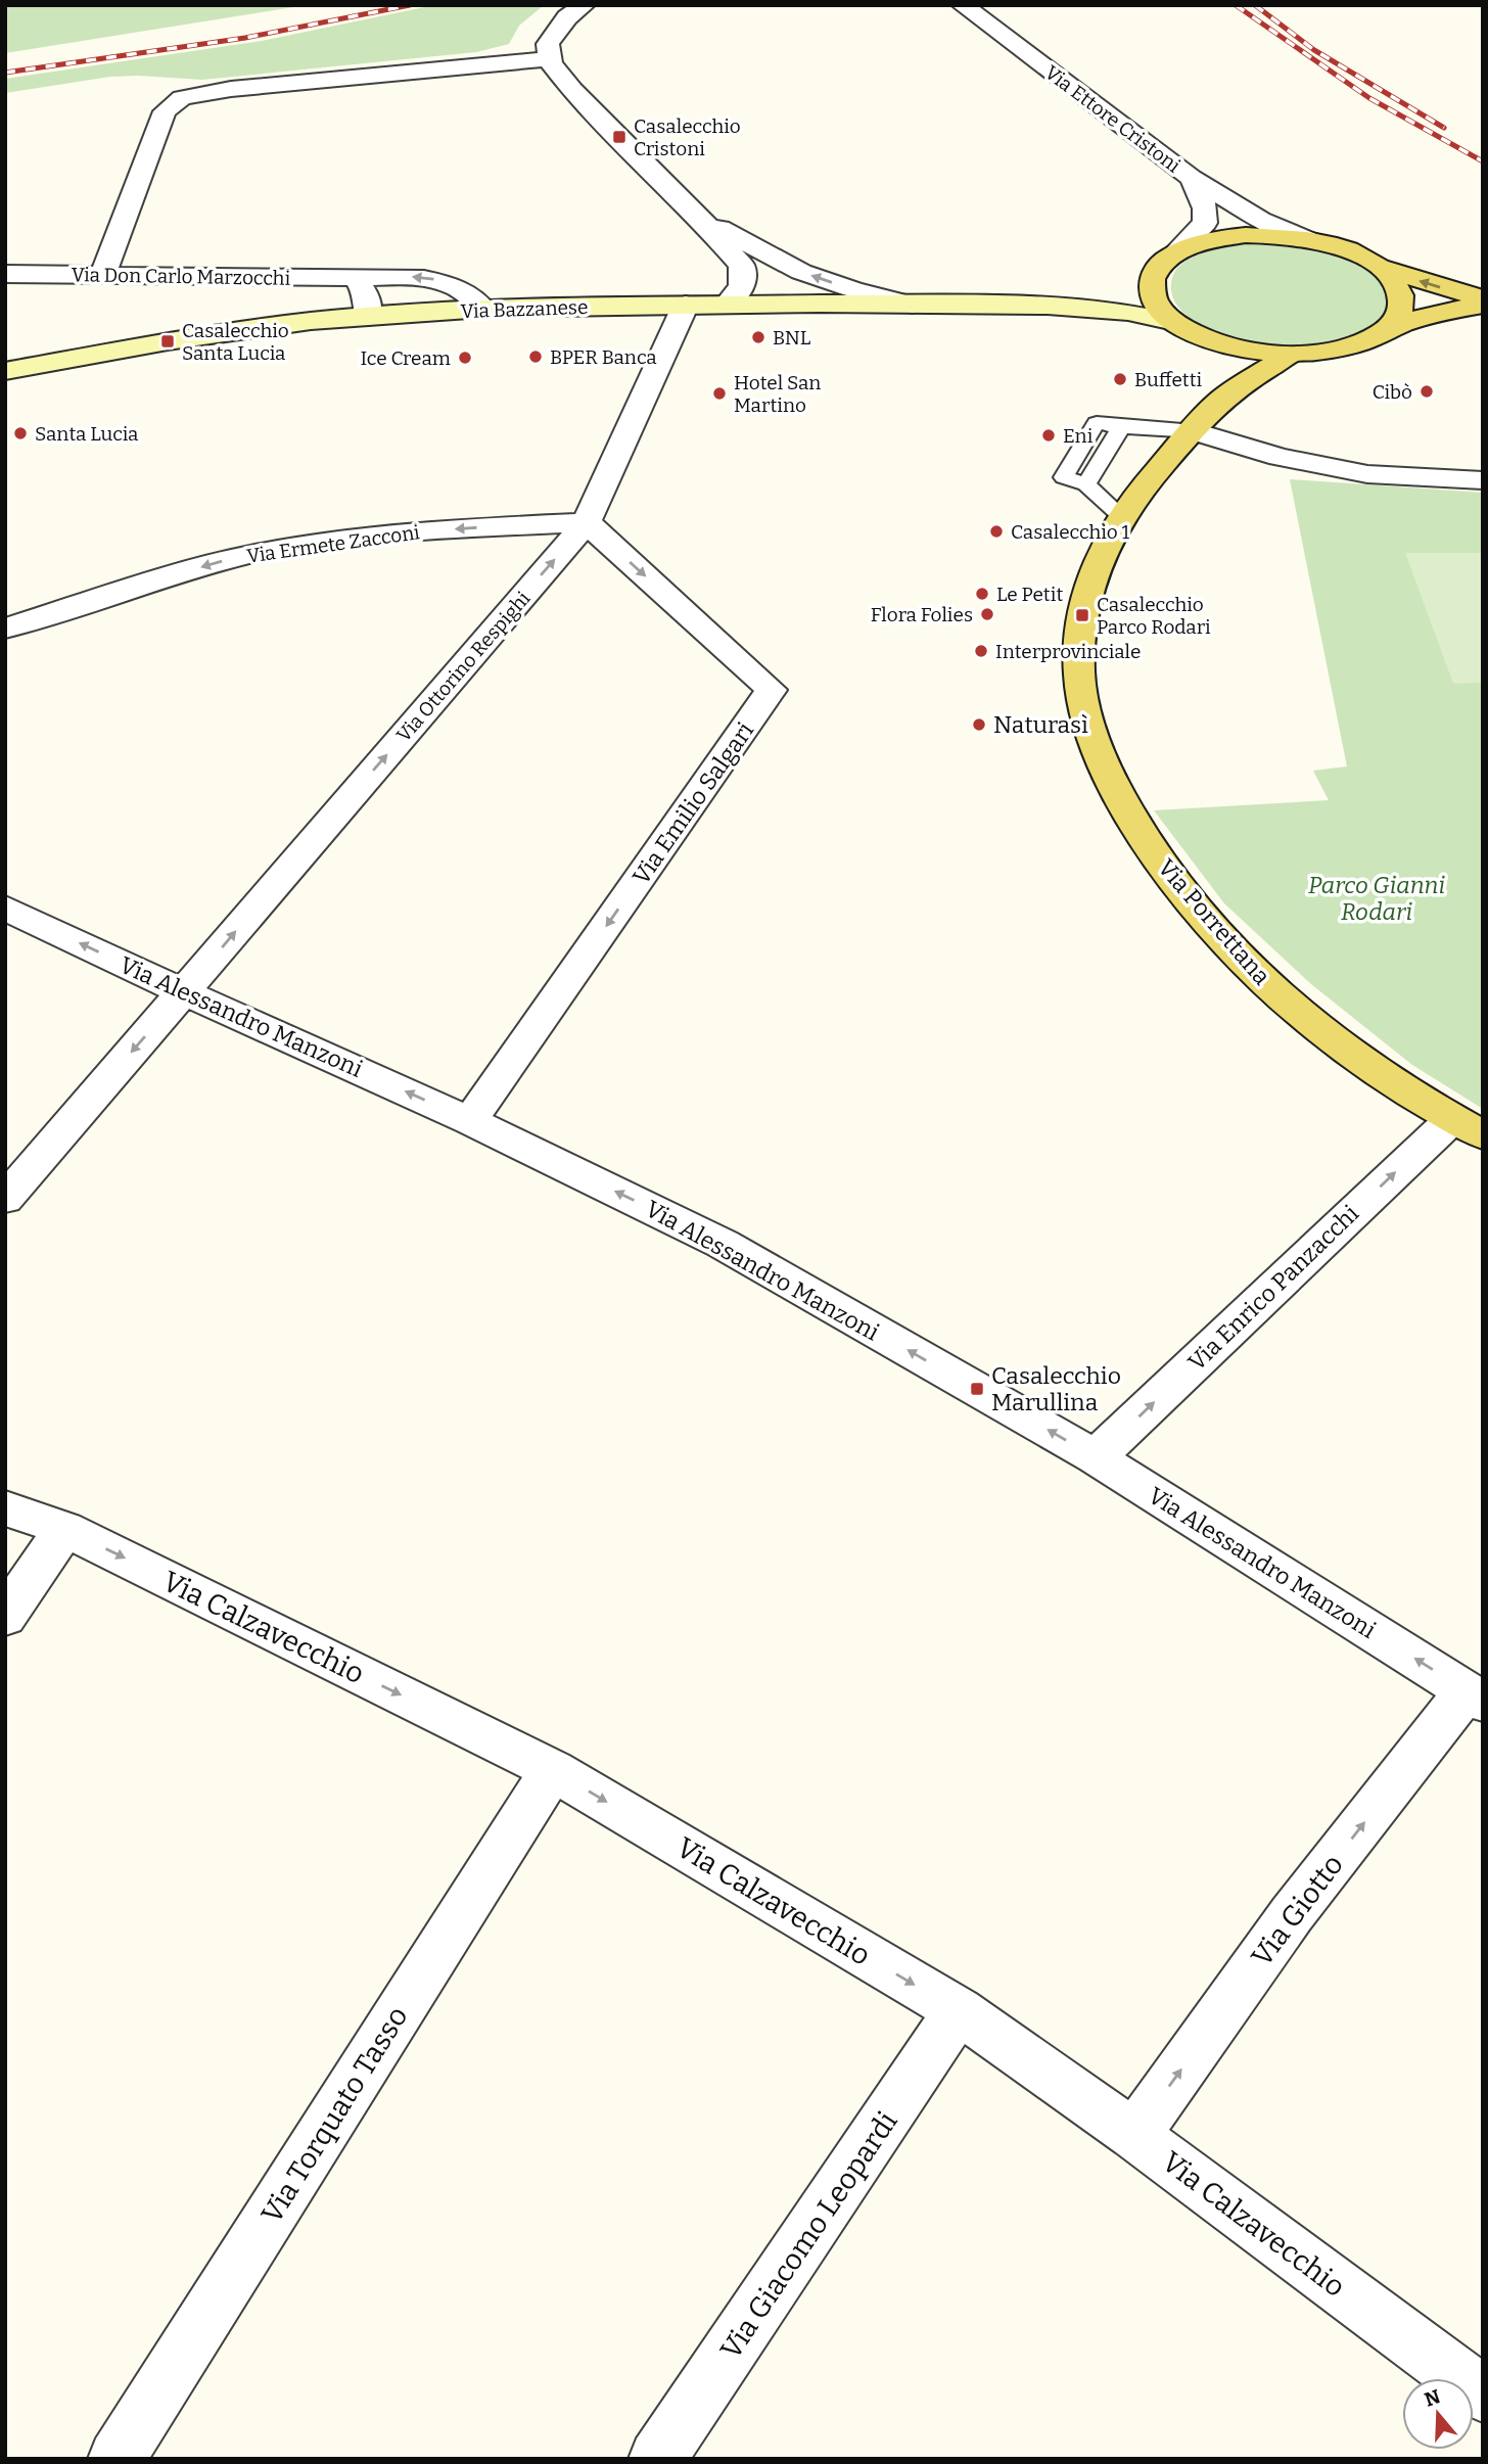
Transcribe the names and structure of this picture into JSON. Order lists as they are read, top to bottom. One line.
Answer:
{"streets":{"main road":["Via Bazzanese","Via Porrettana"],"street":["Via Ettore Cristoni","Via Don Carlo Marzocchi","Via Ermete Zacconi","Via Ottorino Respighi","Via Emilio Salgari","Via Alessandro Manzoni","Via Enrico Panzacchi","Via Calzavecchio","Via Giotto","Via Torquato Tasso","Via Giacomo Leopardi"]},"crossings":[["Via Don Carlo Marzocchi","Via Bazzanese"],["Via Bazzanese","Via Ottorino Respighi"],["Via Ermete Zacconi","Via Ottorino Respighi"],["Via Ermete Zacconi","Via Emilio Salgari"],["Via Ottorino Respighi","Via Emilio Salgari"],["Via Ottorino Respighi","Via Alessandro Manzoni"],["Via Emilio Salgari","Via Alessandro Manzoni"],["Via Porrettana","Via Enrico Panzacchi"],["Via Alessandro Manzoni","Via Enrico Panzacchi"],["Via Alessandro Manzoni","Via Giotto"],["Via Calzavecchio","Via Giotto"],["Via Calzavecchio","Via Torquato Tasso"],["Via Calzavecchio","Via Giacomo Leopardi"]],"one_way":["Via Ermete Zacconi","Via Alessandro Manzoni","Via Enrico Panzacchi","Via Calzavecchio","Via Giotto"],"parks":["Parco Gianni Rodari"],"places":{"transit":["Casalecchio Cristoni","Casalecchio Santa Lucia","Casalecchio Parco Rodari","Casalecchio Marullina"],"other":["BNL","BPER Banca","Ice Cream","Buffetti","Cibò","Hotel San Martino","Santa Lucia","Eni","Casalecchio 1","Le Petit","Flora Folies","Interprovinciale","Naturasì"]},"north":"top"}
